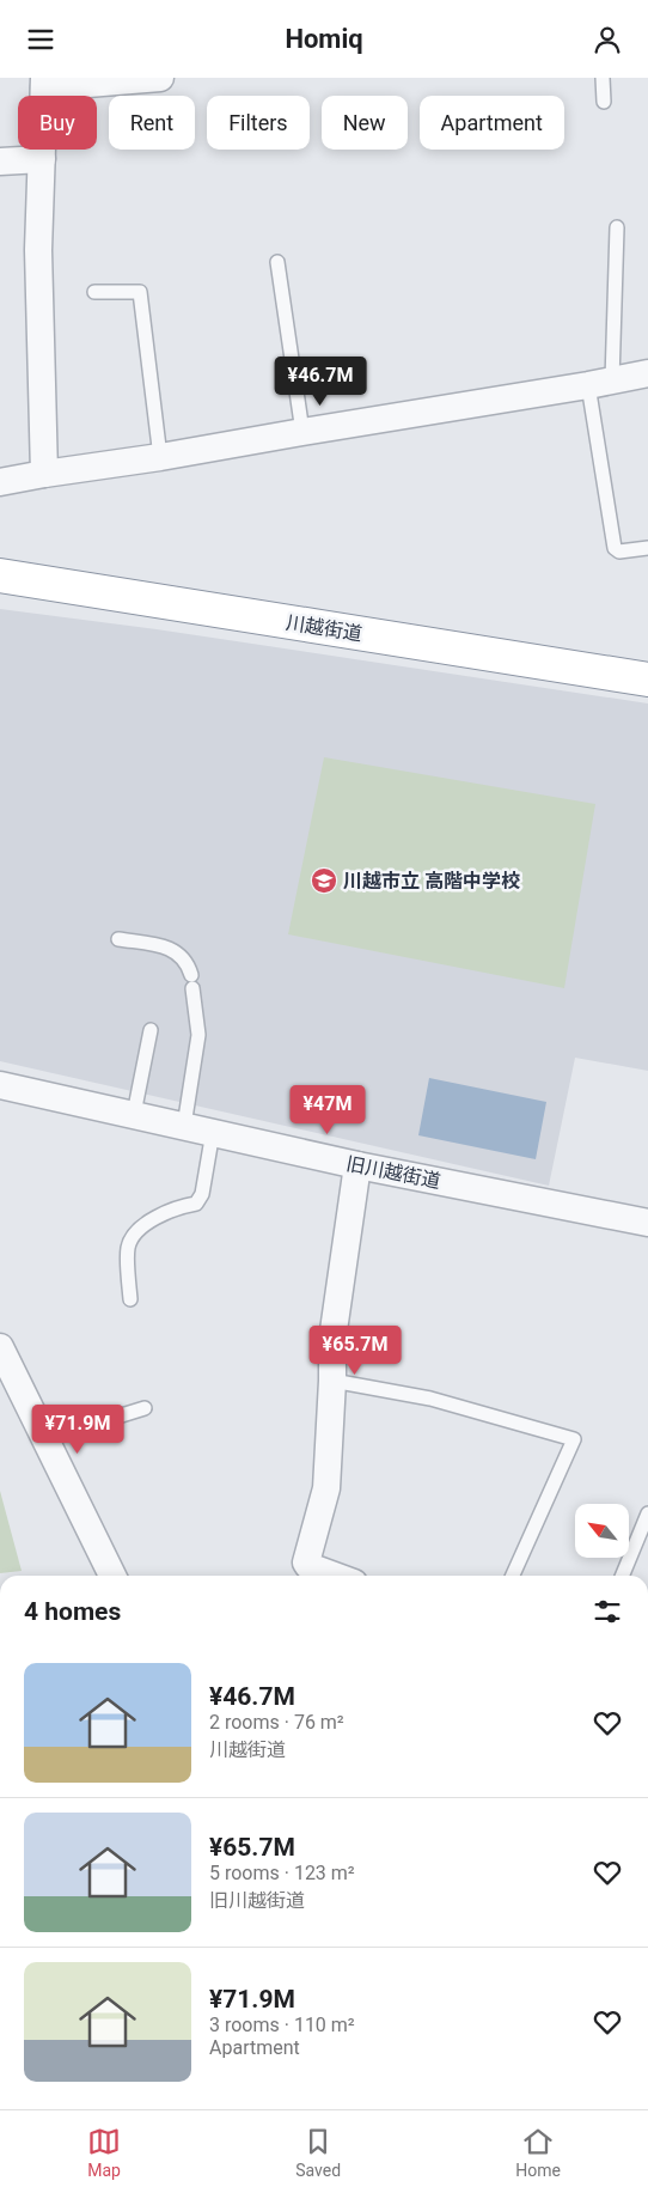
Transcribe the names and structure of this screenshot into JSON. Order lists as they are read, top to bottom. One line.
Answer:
{"streets":{"highway":["川越街道"],"street":["旧川越街道"]},"places":{"school or university":["川越市立 高階中学校"]},"north":"top left","page":{"header":"Homiq","chip":["Buy","Rent","Filters","New","Apartment"],"price":["¥46.7M","¥47M","¥65.7M","¥71.9M"],"heading":"4 homes","list":[{"name":"¥46.7M","note":"2 rooms · 76 m² · 川越街道"},{"name":"¥65.7M","note":"5 rooms · 123 m² · 旧川越街道"},{"name":"¥71.9M","note":"3 rooms · 110 m² · Apartment"}],"tabs":["Map","Saved","Home"]}}
